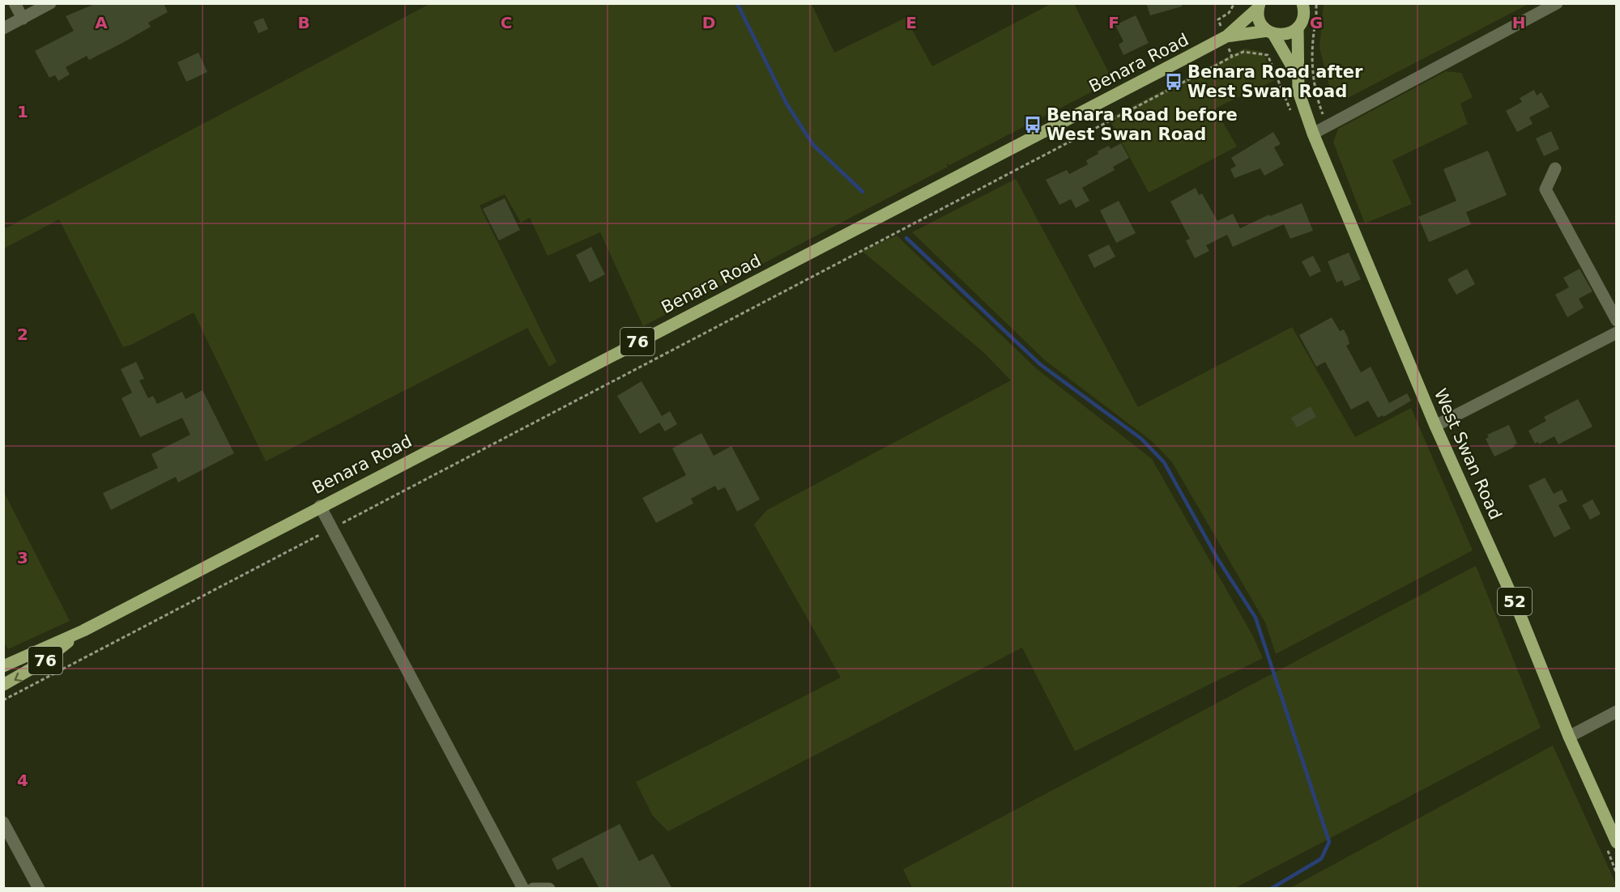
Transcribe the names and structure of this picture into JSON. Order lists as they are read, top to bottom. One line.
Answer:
{"streets":{"main road":["Benara Road","76","West Swan Road","52"]},"crossings":[["Benara Road","West Swan Road"],["Benara Road","52"],["West Swan Road","52"]],"places":{"bus stop":["Benara Road after West Swan Road","Benara Road before West Swan Road"]},"grid":{"columns":["A","B","C","D","E","F","G","H"],"rows":["1","2","3","4"]}}
